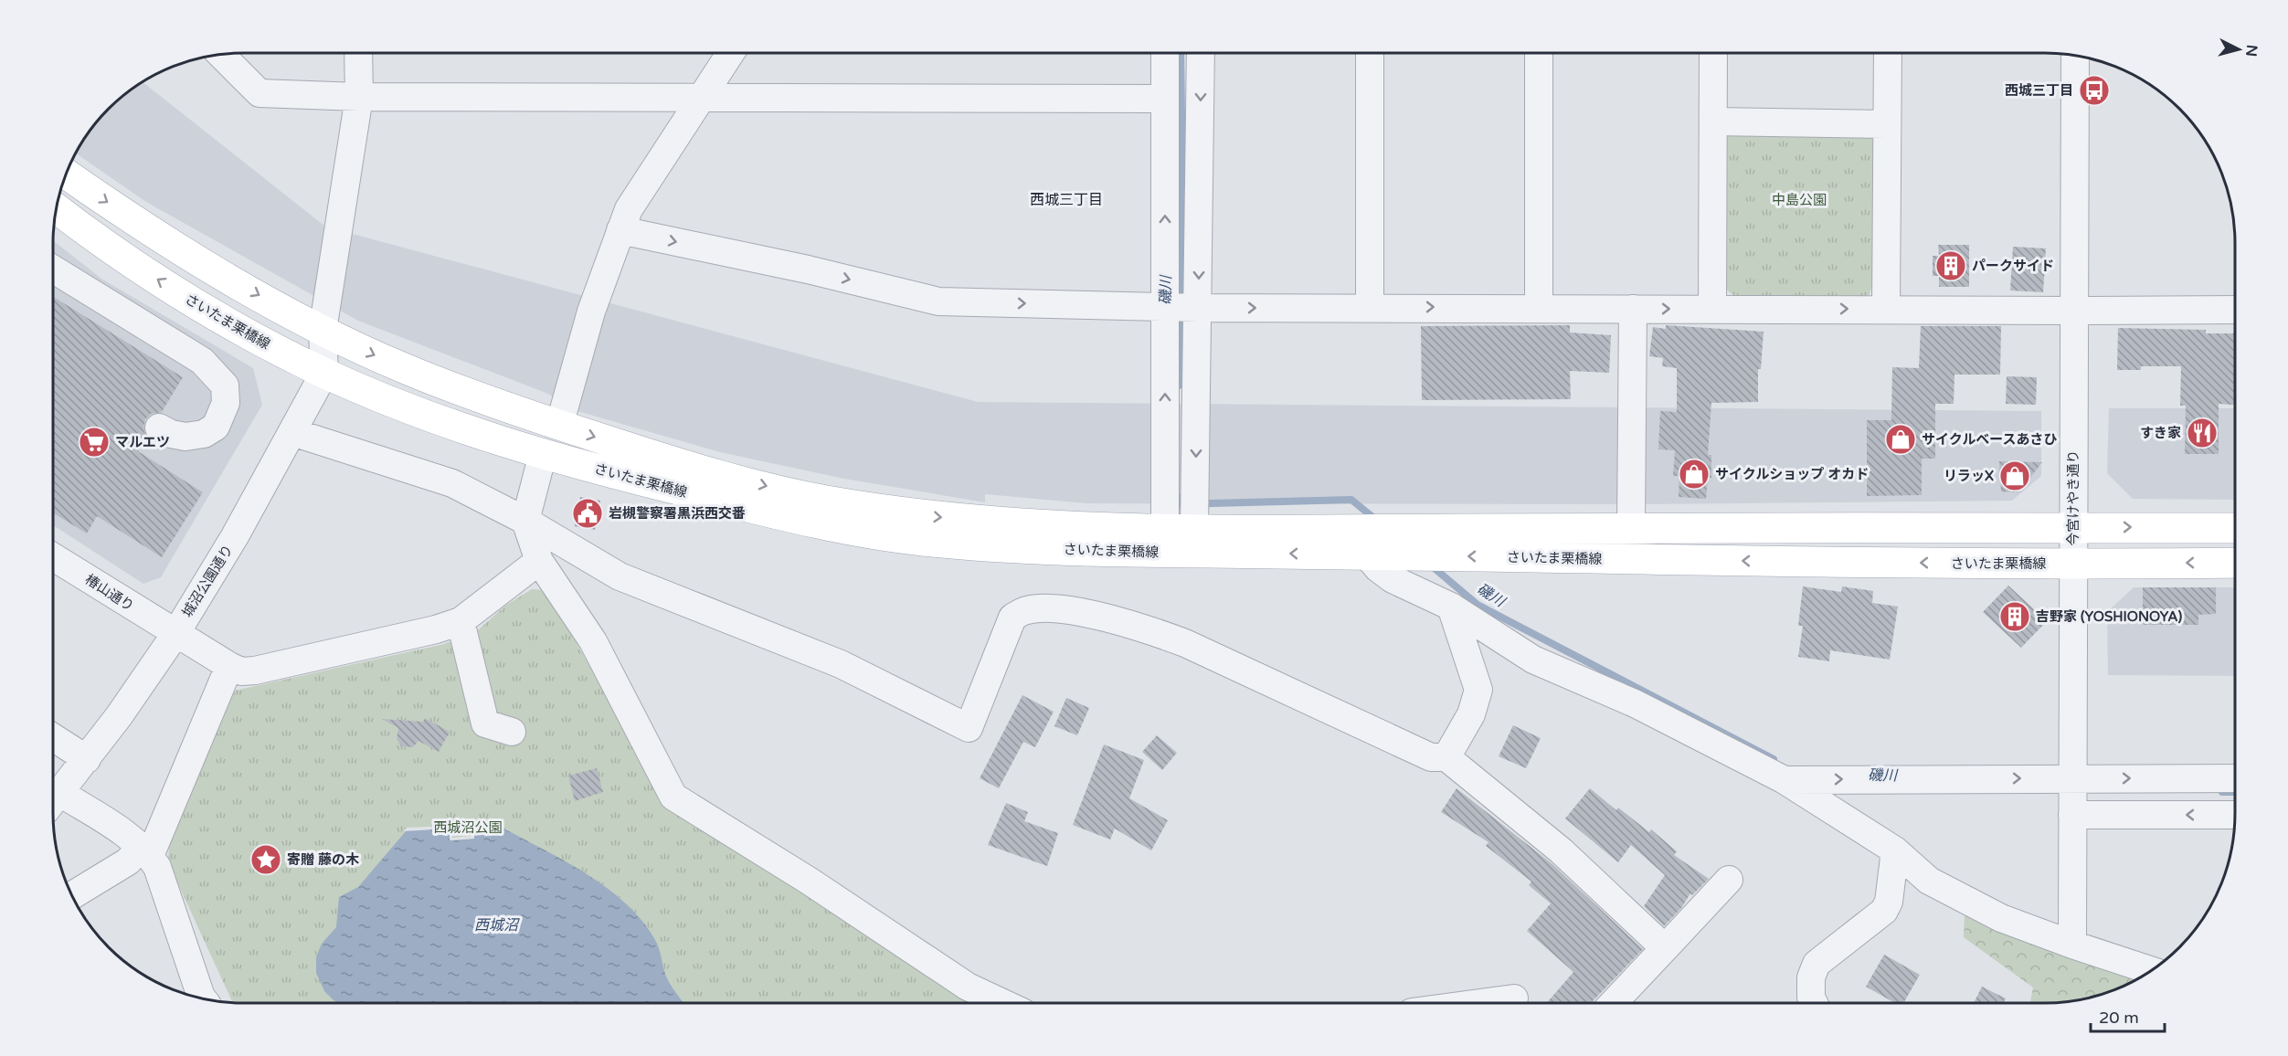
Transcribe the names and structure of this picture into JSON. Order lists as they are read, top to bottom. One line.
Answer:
{"streets":{"main road":["さいたま栗橋線"],"street":["今宮けやき通り","城沼公園通り","椿山通り"]},"crossings":[["さいたま栗橋線","今宮けやき通り"],["さいたま栗橋線","城沼公園通り"],["城沼公園通り","椿山通り"]],"districts":["西城三丁目"],"water":["磯川","西城沼"],"parks":["中島公園","西城沼公園"],"places":{"bus stop":["西城三丁目"],"building":["パークサイド","吉野家 (YOSHIONOYA)"],"restaurant":["すき家"],"shop":["サイクルベースあさひ","サイクルショップ オカド","リラッX"],"supermarket":["マルエツ"],"public building":["岩槻警察署黒浜西交番"],"place":["寄贈 藤の木"]},"scale_bar":"20 m","north":"right"}
